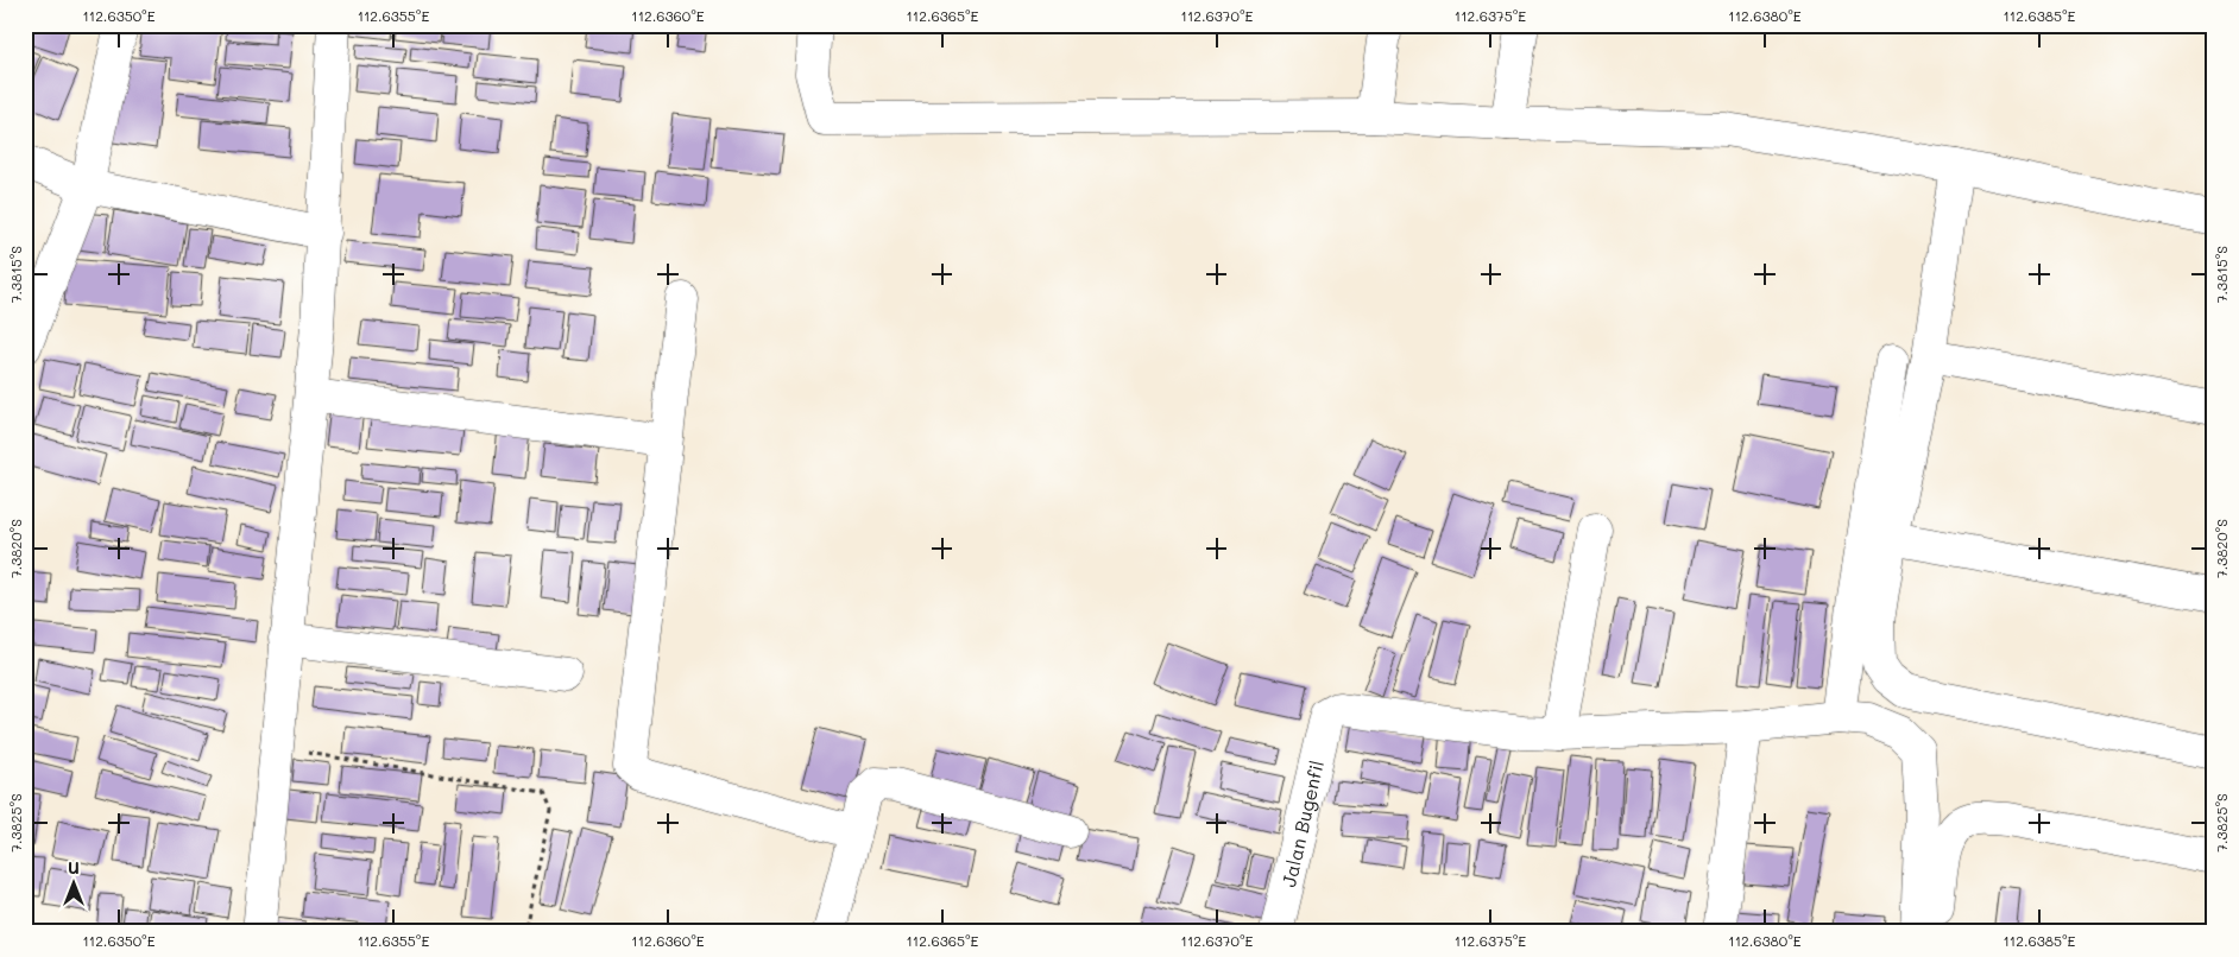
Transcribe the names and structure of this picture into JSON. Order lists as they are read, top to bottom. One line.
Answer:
{"streets":{"street":["Jalan Bugenfil"]},"north":"top","coordinates":["112.6350°E","112.6355°E","112.6360°E","112.6365°E","112.6370°E","112.6375°E","112.6380°E","112.6385°E","7.3815°S","7.3820°S","7.3825°S"]}
